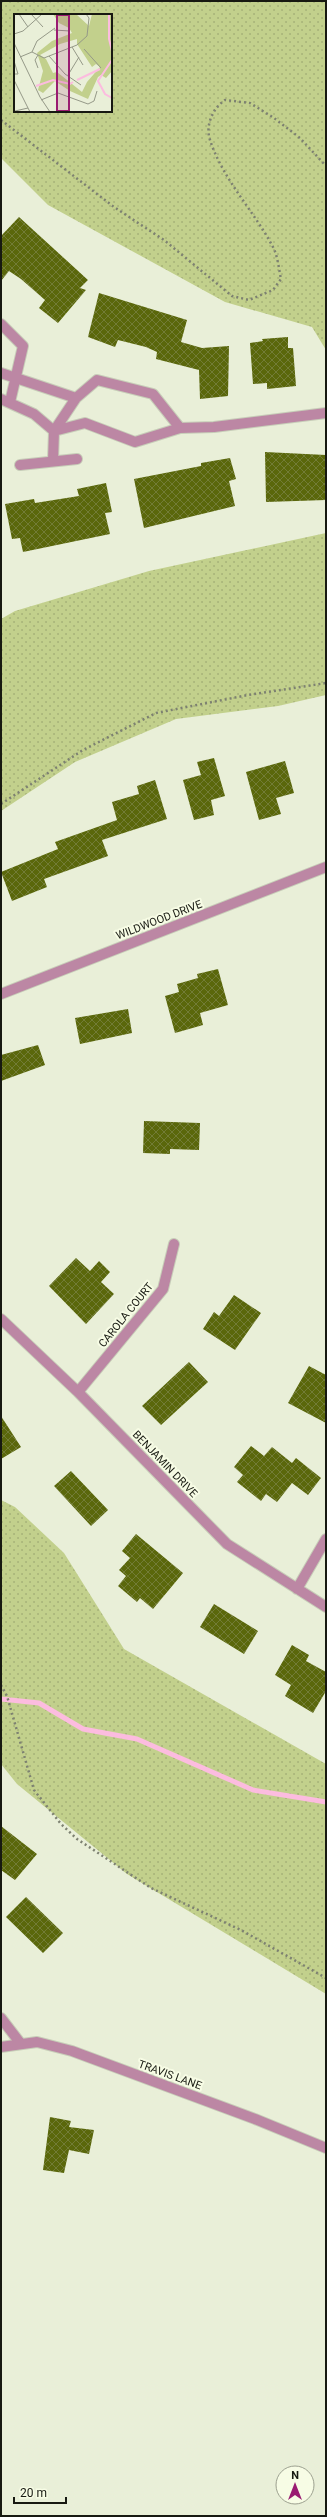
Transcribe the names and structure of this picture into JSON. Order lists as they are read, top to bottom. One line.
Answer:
{"streets":{"street":["WILDWOOD DRIVE","CAROLA COURT","BENJAMIN DRIVE","TRAVIS LANE"]},"crossings":[["CAROLA COURT","BENJAMIN DRIVE"]],"scale_bar":"20 m","north":"top"}
